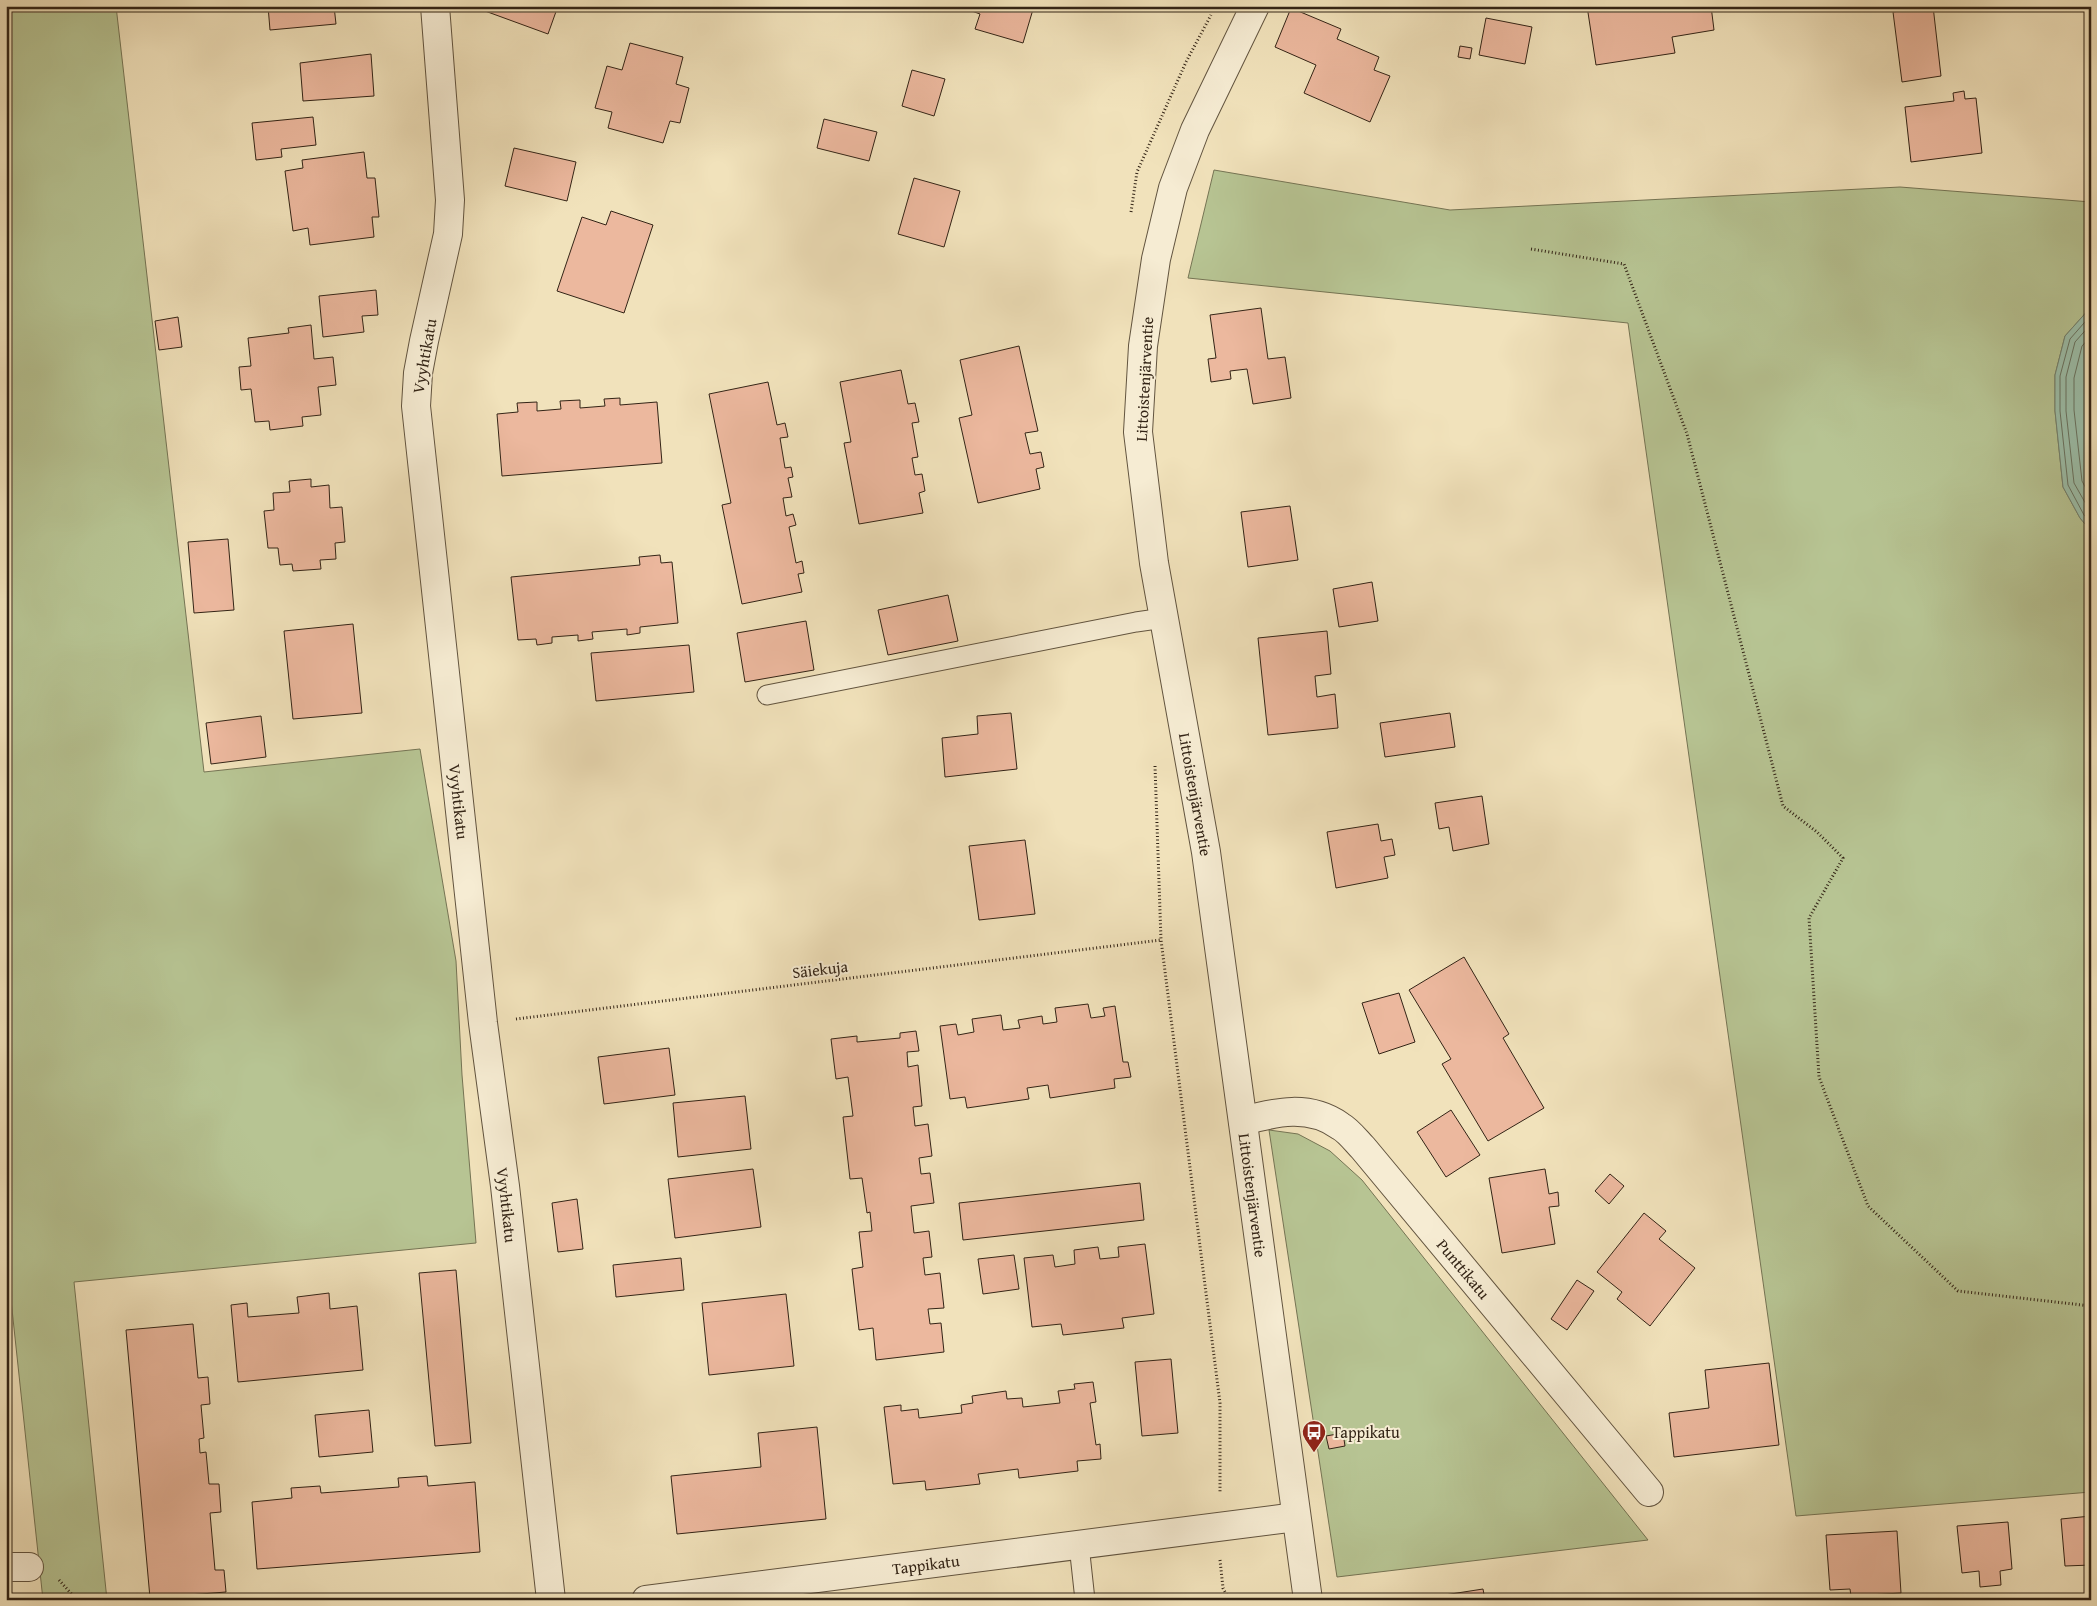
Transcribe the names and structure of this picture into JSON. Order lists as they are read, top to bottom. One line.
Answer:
{"streets":{"street":["Vyyhtikatu","Littoistenjärventie","Punttikatu","Tappikatu"],"path":["Säiekuja"]},"crossings":[["Vyyhtikatu","Säiekuja"],["Littoistenjärventie","Punttikatu"],["Littoistenjärventie","Tappikatu"]],"places":{"bus stop":["Tappikatu"]}}
